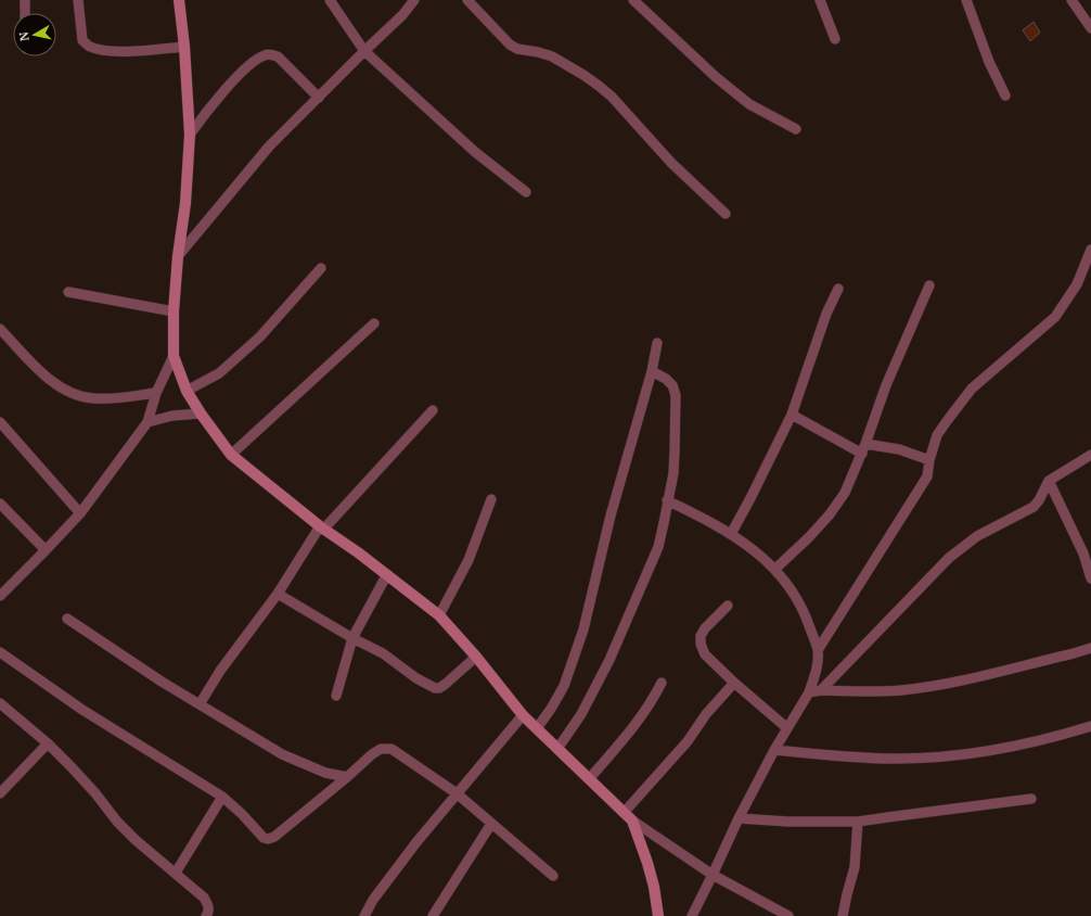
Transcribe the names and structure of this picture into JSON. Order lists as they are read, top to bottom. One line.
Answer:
{"north":"left"}
